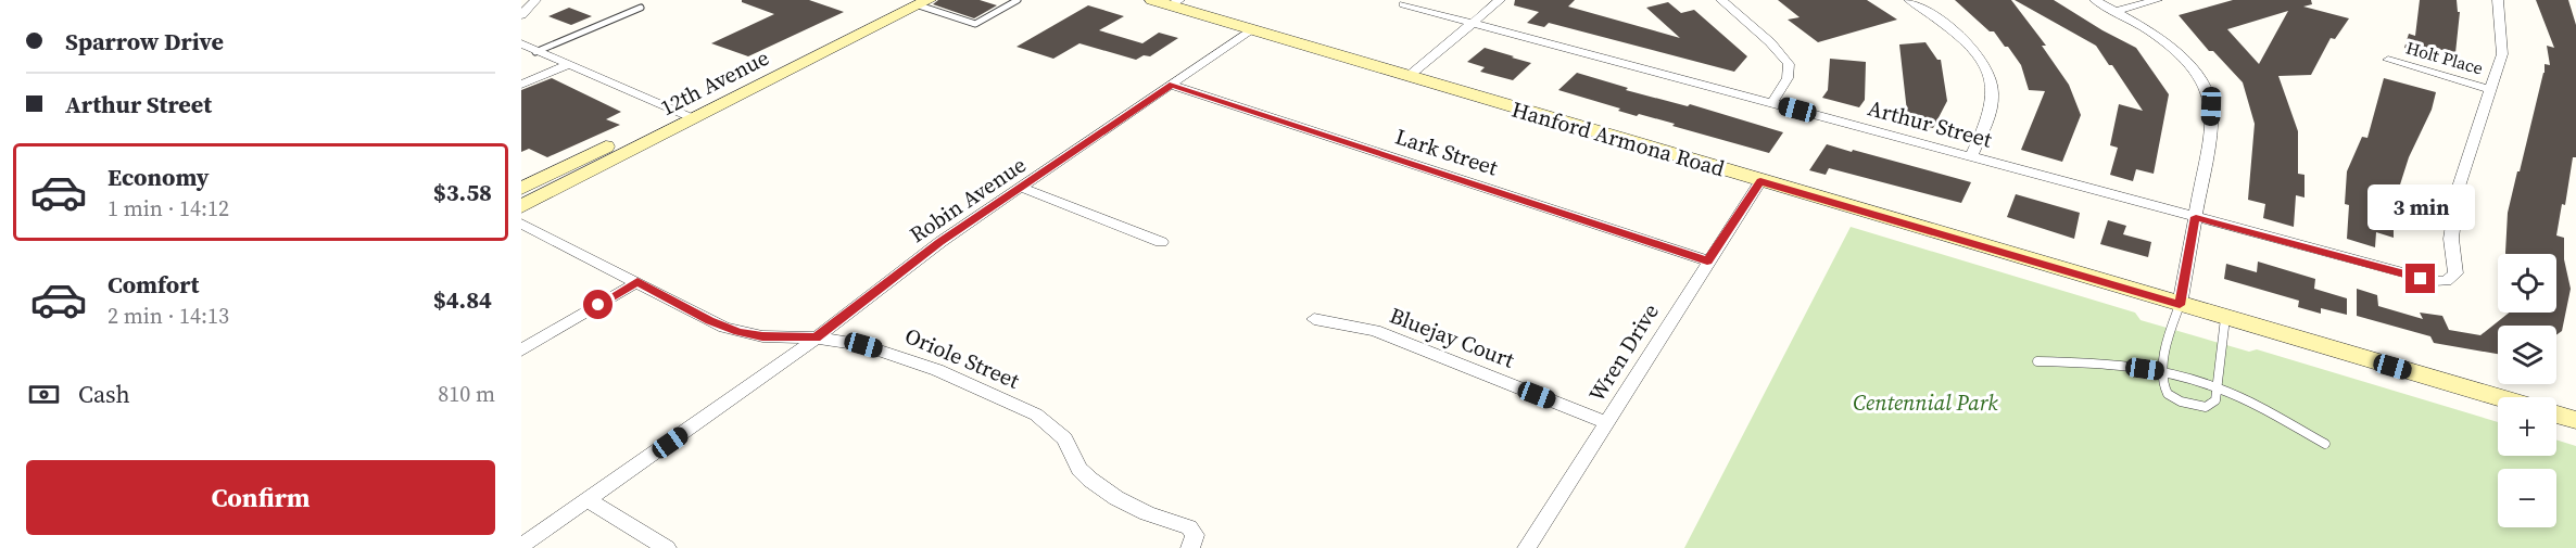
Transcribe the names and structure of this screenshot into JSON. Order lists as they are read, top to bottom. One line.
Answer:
{"streets":{"main road":["12th Avenue","Hanford Armona Road"],"street":["Holt Place","Arthur Street","Lark Street","Robin Avenue","Bluejay Court","Wren Drive","Oriole Street"]},"crossings":[["Holt Place","Arthur Street"],["Hanford Armona Road","Robin Avenue"],["Hanford Armona Road","Wren Drive"],["Lark Street","Robin Avenue"],["Lark Street","Wren Drive"],["Robin Avenue","Oriole Street"],["Bluejay Court","Wren Drive"]],"parks":["Centennial Park"],"page":{"banner":["Sparrow Drive","Arthur Street"],"list":[{"name":"Economy","note":"1 min · 14:12","value":"$3.58"},{"name":"Comfort","note":"2 min · 14:13","value":"$4.84"}],"bubble":"3 min","map_buttons":["+","−"],"pay":["Cash","810 m"],"buttons":"Confirm"}}
